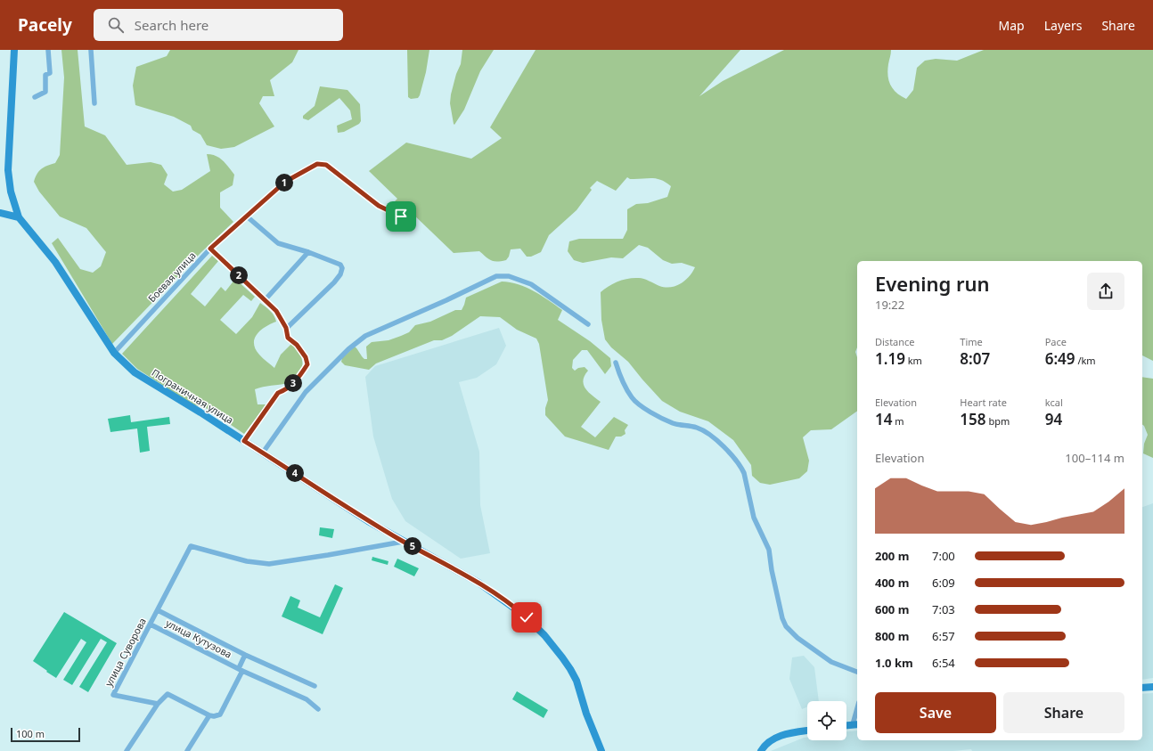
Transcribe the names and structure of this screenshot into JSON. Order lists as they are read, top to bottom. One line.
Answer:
{"streets":{"street":["Боевая улица","Пограничная улица","улица Кутузова","улица Суворова"]},"crossings":[["Боевая улица","Пограничная улица"],["Пограничная улица","улица Суворова"],["улица Кутузова","улица Суворова"]],"scale_bar":"100 m","page":{"header":"Pacely","search":"Search here","nav":["Map","Layers","Share"],"pins":["1","2","3","4","5"],"heading":["Evening run","19:22"],"stats":[["Distance","1.19 km"],["Time","8:07"],["Pace","6:49 /km"],["Elevation","14 m"],["Heart rate","158 bpm"],["kcal","94"]],"chart":["Elevation","100–114 m"],"list":[{"name":"200 m","note":"7:00"},{"name":"400 m","note":"6:09"},{"name":"600 m","note":"7:03"},{"name":"800 m","note":"6:57"},{"name":"1.0 km","note":"6:54"}],"buttons":["Save","Share"],"scale":"100 m"}}
